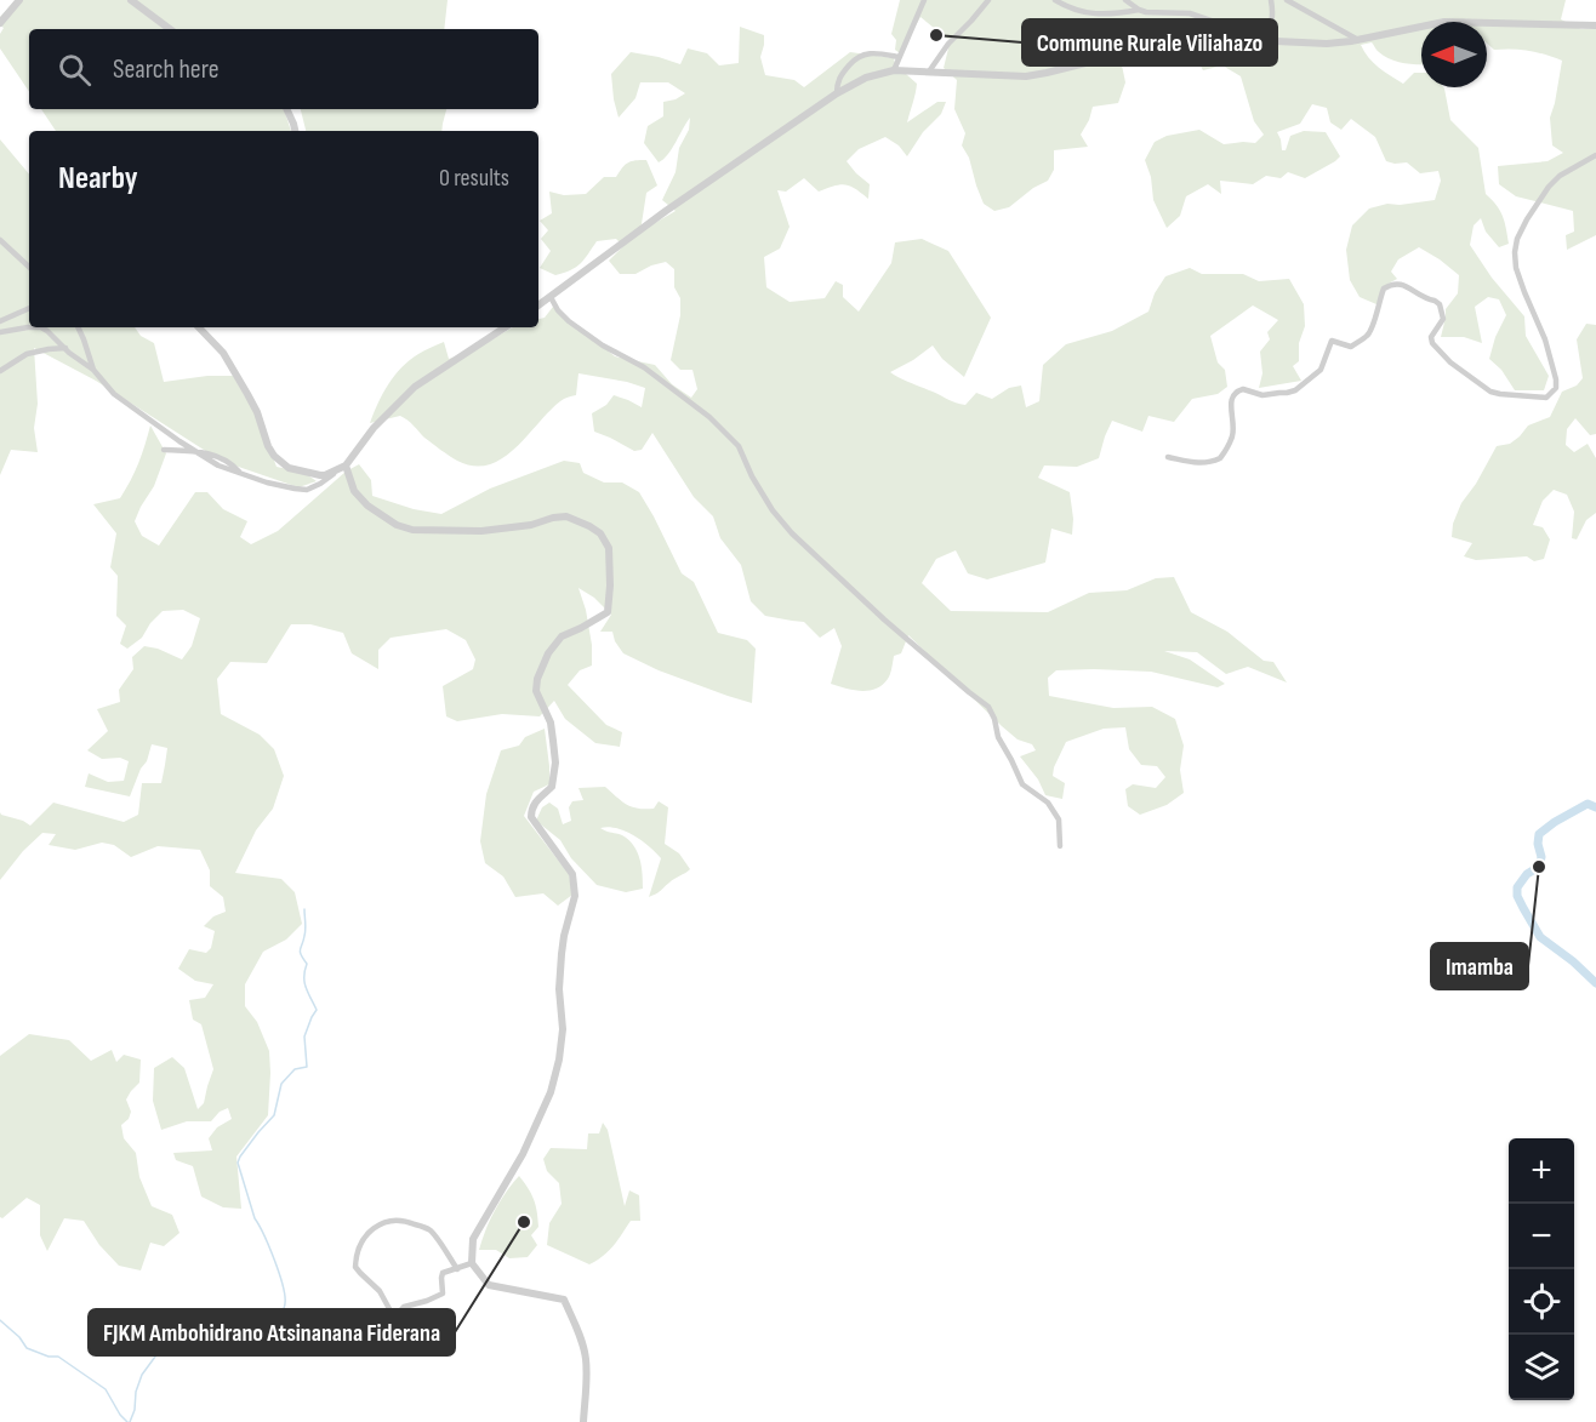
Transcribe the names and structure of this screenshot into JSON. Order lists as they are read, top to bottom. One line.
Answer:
{"places":["Commune Rurale Viliahazo","Imamba","FJKM Ambohidrano Atsinanana Fiderana"],"north":"left","page":{"search":"Search here","heading":["Nearby","0 results"],"map_buttons":["+","−"]}}
